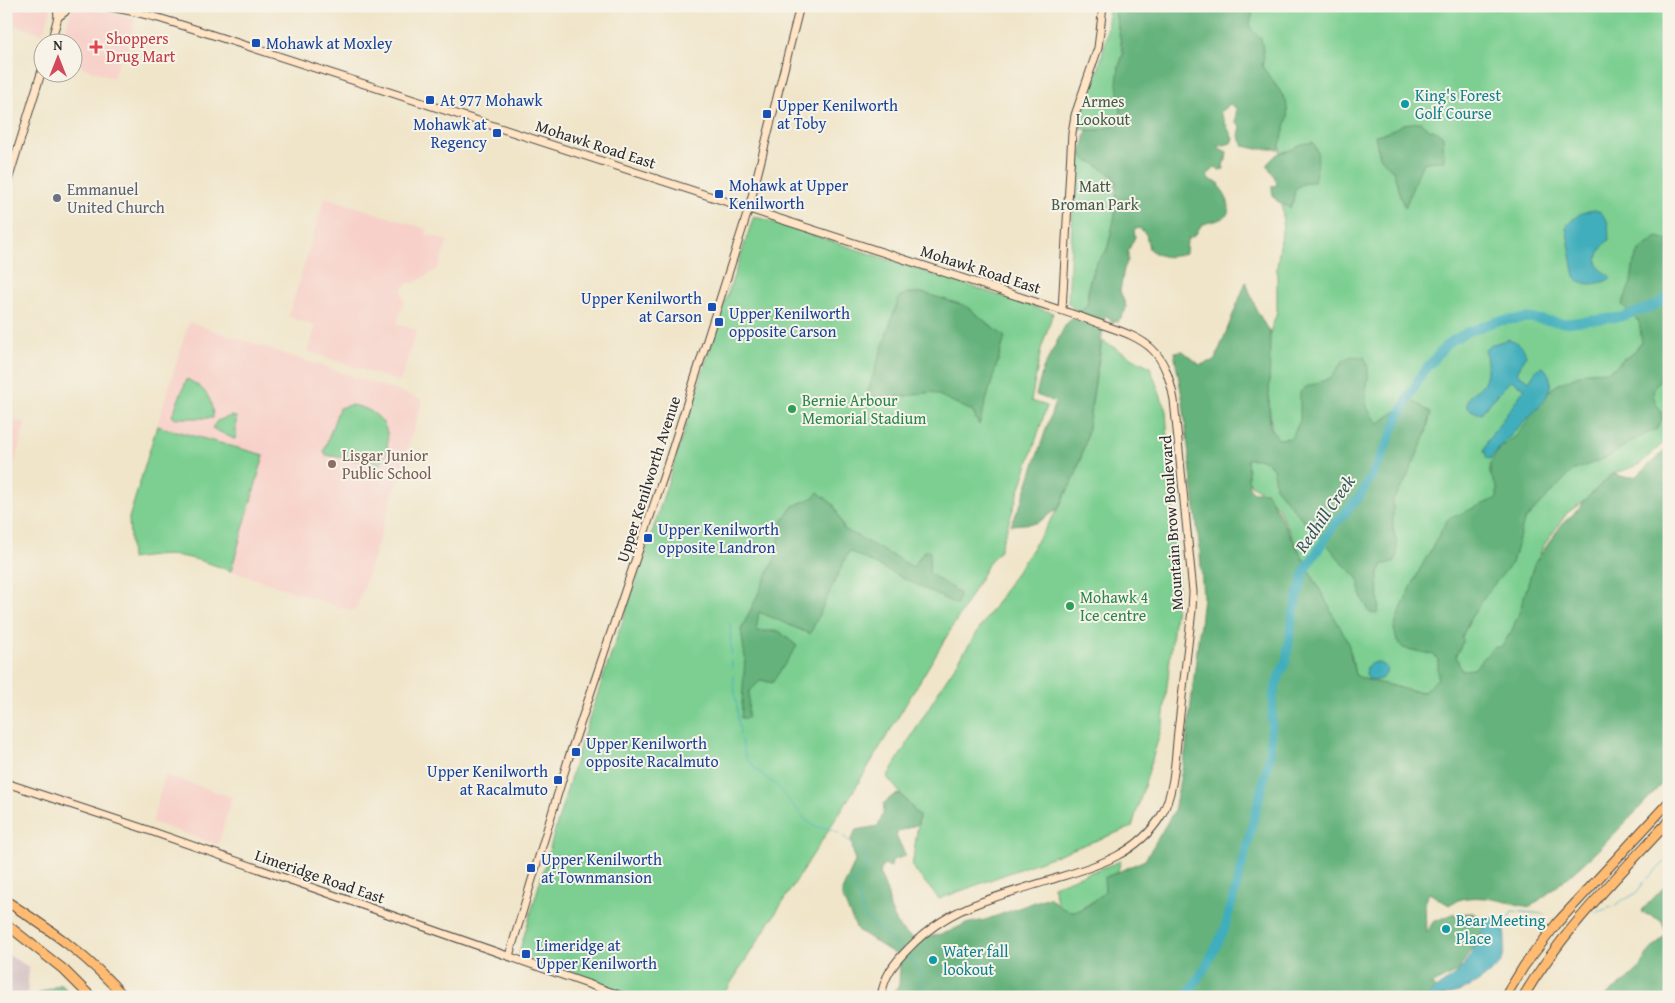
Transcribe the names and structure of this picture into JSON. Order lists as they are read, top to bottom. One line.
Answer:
{"streets":{"main road":["Mohawk Road East","Upper Kenilworth Avenue","Mountain Brow Boulevard","Limeridge Road East"]},"crossings":[["Mohawk Road East","Upper Kenilworth Avenue"],["Mohawk Road East","Mountain Brow Boulevard"],["Upper Kenilworth Avenue","Limeridge Road East"]],"water":["Redhill Creek"],"parks":["Armes Lookout","Matt Broman Park"],"places":{"transit":["Mohawk at Moxley","At 977 Mohawk","Upper Kenilworth at Toby","Mohawk at Regency","Mohawk at Upper Kenilworth","Upper Kenilworth at Carson","Upper Kenilworth opposite Carson","Upper Kenilworth opposite Landron","Upper Kenilworth opposite Racalmuto","Upper Kenilworth at Racalmuto","Upper Kenilworth at Townmansion","Limeridge at Upper Kenilworth"],"health":["Shoppers Drug Mart"],"other":["King's Forest Golf Course","Emmanuel United Church","Bernie Arbour Memorial Stadium","Lisgar Junior Public School","Mohawk 4 Ice centre","Bear Meeting Place","Water fall lookout"]},"north":"top"}
